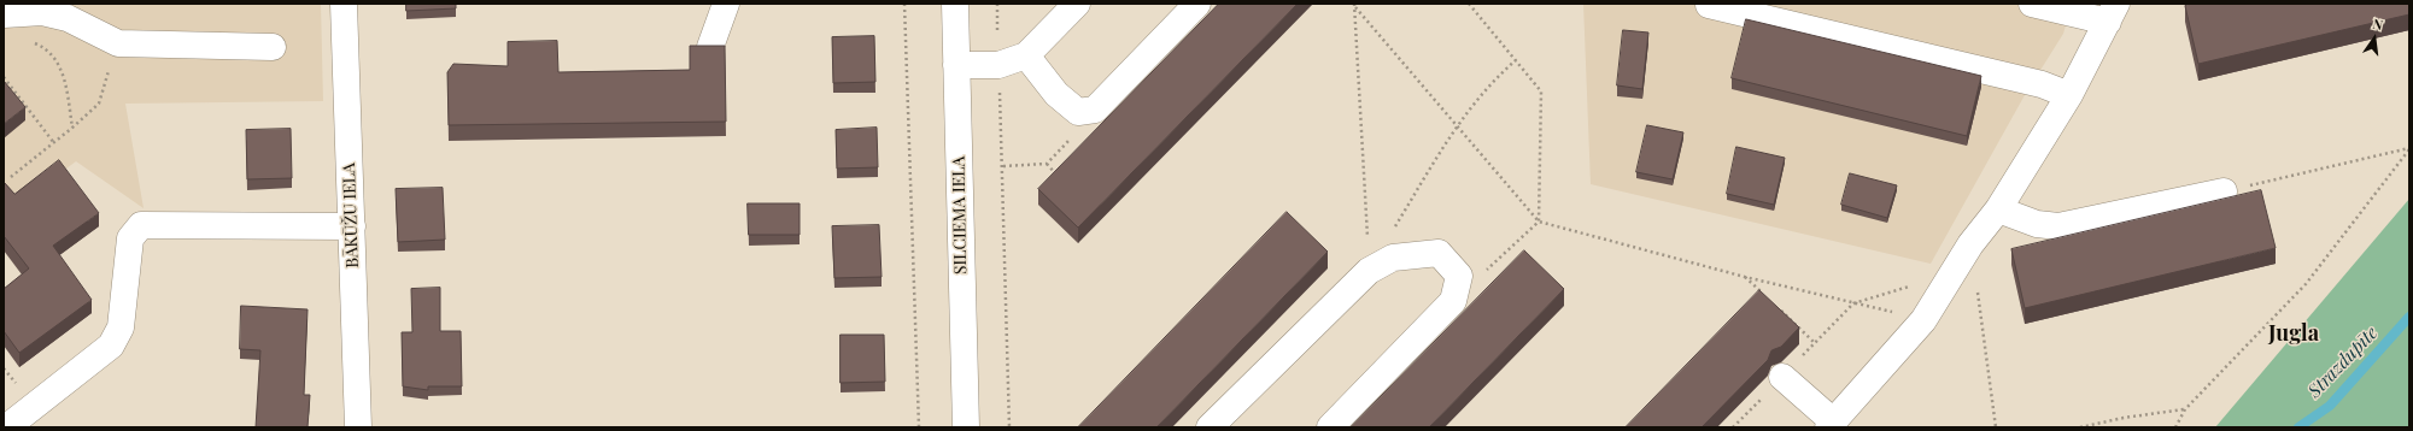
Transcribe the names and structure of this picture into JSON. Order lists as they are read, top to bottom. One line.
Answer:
{"streets":{"street":["BĀKŪŽU IELA","SILCIEMA IELA"]},"districts":["Jugla"],"water":["Strazdupīte"],"north":"top"}
